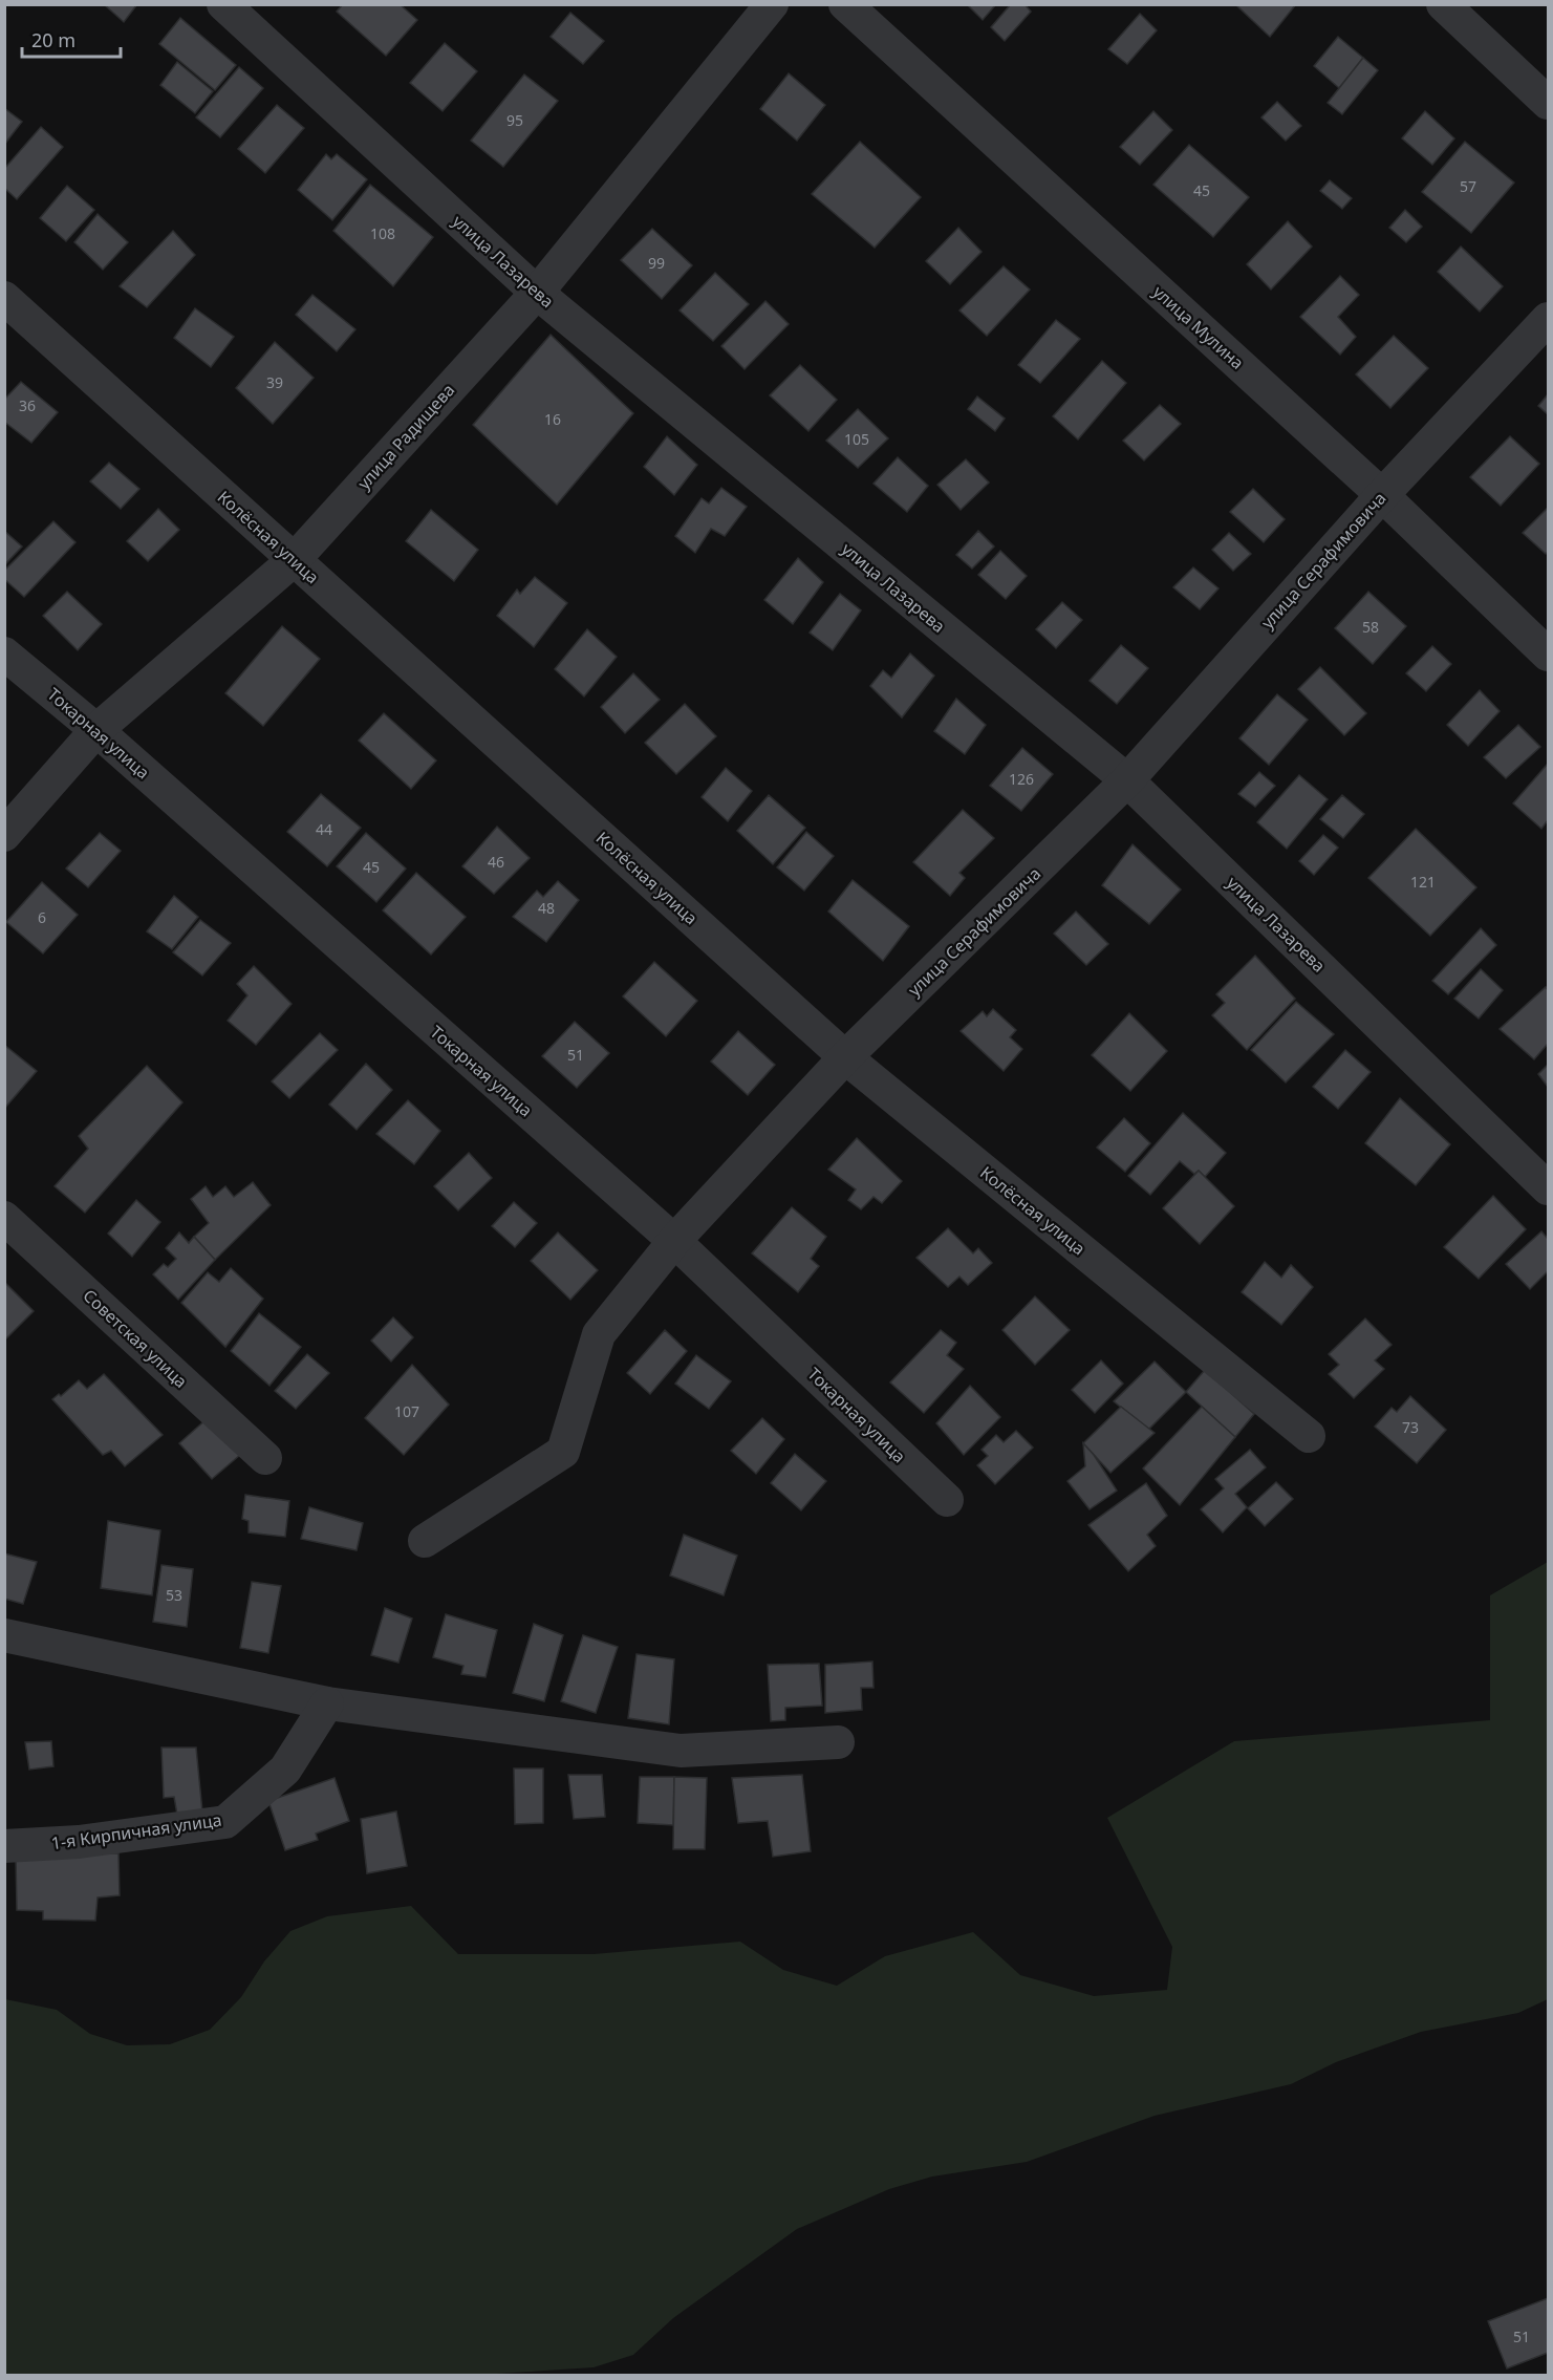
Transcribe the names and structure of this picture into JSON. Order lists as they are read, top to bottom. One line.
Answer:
{"streets":{"street":["улица Лазарева","улица Мулина","улица Радищева","Колёсная улица","улица Серафимовича","Токарная улица","Советская улица","1-я Кирпичная улица"]},"crossings":[["улица Лазарева","улица Радищева"],["улица Лазарева","улица Серафимовича"],["улица Мулина","улица Серафимовича"],["улица Радищева","Колёсная улица"],["улица Радищева","Токарная улица"],["Колёсная улица","улица Серафимовича"],["улица Серафимовича","Токарная улица"]],"house_numbers":["95","57","45","108","99","39","36","16","105","58","126","44","46","45","121","48","6","51","107","73","53","51"],"scale_bar":"20 m"}
